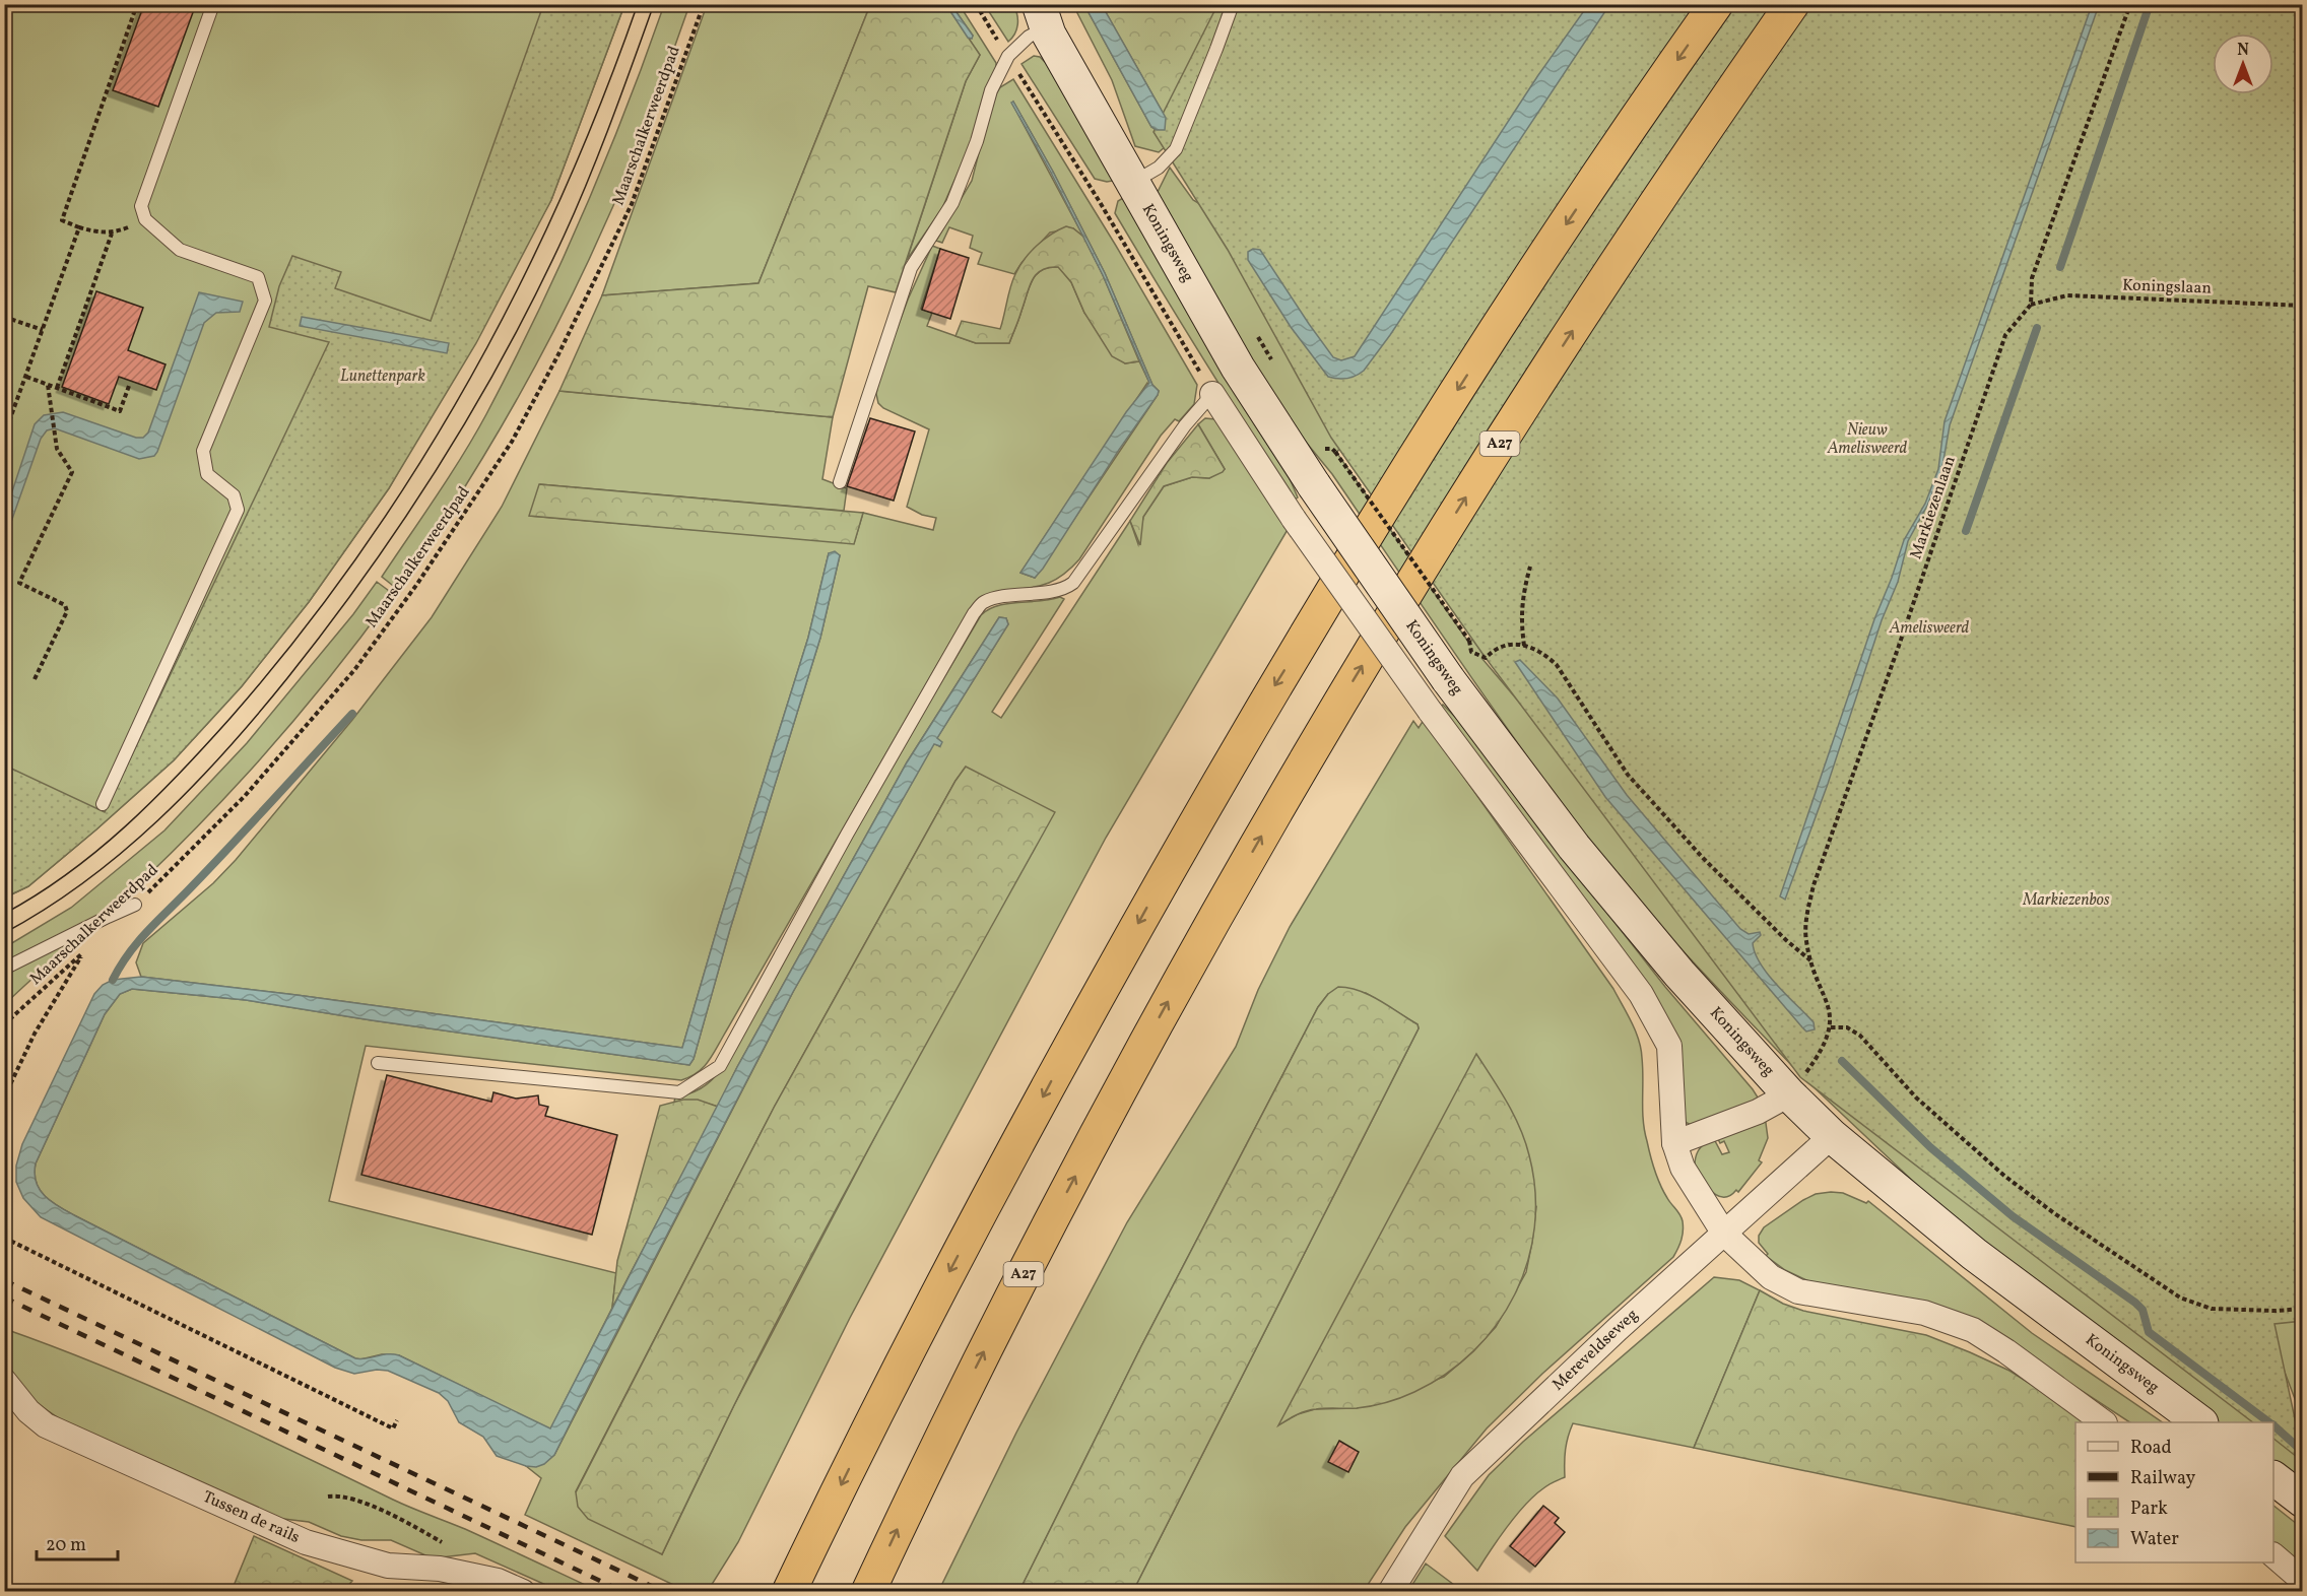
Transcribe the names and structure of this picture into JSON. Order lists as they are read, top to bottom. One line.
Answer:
{"streets":{"highway":["A27"],"main road":["Koningsweg"],"street":["Mereveldseweg","Tussen de rails"],"path":["Maarschalkerweerdpad","Koningslaan","Markiezenlaan"]},"crossings":[["Koningsweg","Markiezenlaan"],["Koningsweg","Mereveldseweg"],["Koningslaan","Markiezenlaan"]],"parks":["Lunettenpark","Nieuw Amelisweerd","Amelisweerd","Markiezenbos"],"legend":["Road","Railway","Park","Water"],"scale_bar":"20 m","north":"top"}
